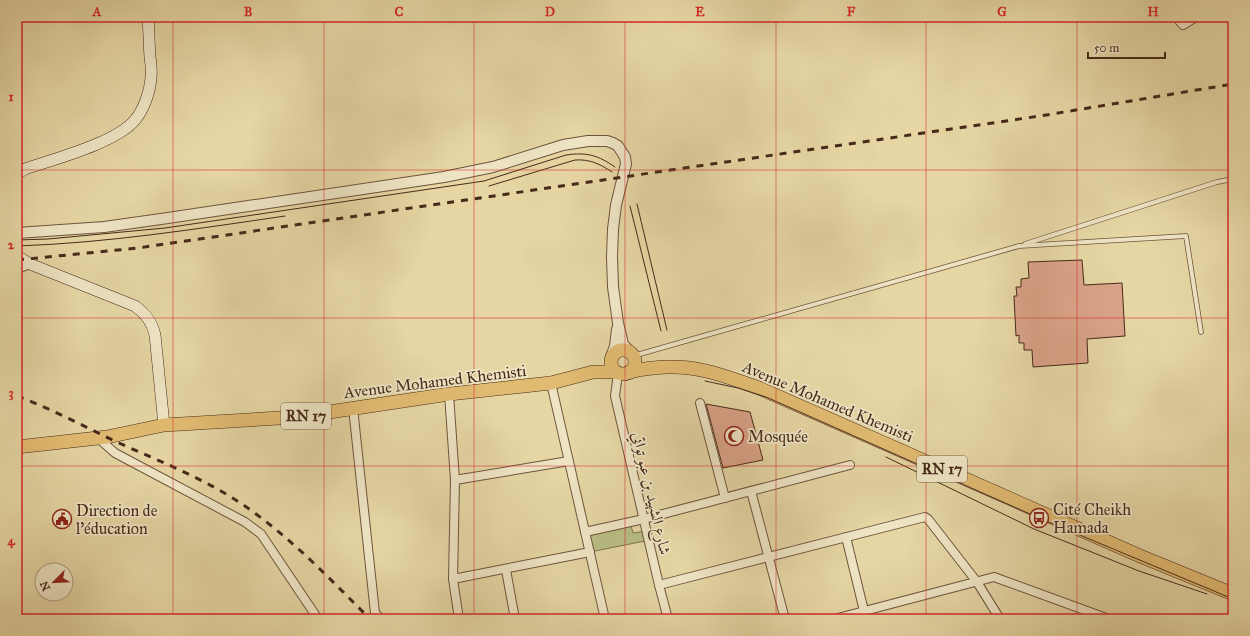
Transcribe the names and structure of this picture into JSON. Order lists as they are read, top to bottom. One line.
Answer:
{"streets":{"main road":["Avenue Mohamed Khemisti","RN 17"],"street":["شارع الشهيد بن عبو تواتي"]},"crossings":[["Avenue Mohamed Khemisti","شارع الشهيد بن عبو تواتي"]],"places":{"mosque":["Mosquée"],"bus stop":["Cité Cheikh Hamada"],"public building":["Direction de l'éducation"]},"scale_bar":"50 m","north":"bottom left","grid":{"columns":["A","B","C","D","E","F","G","H"],"rows":["1","2","3","4"]}}
